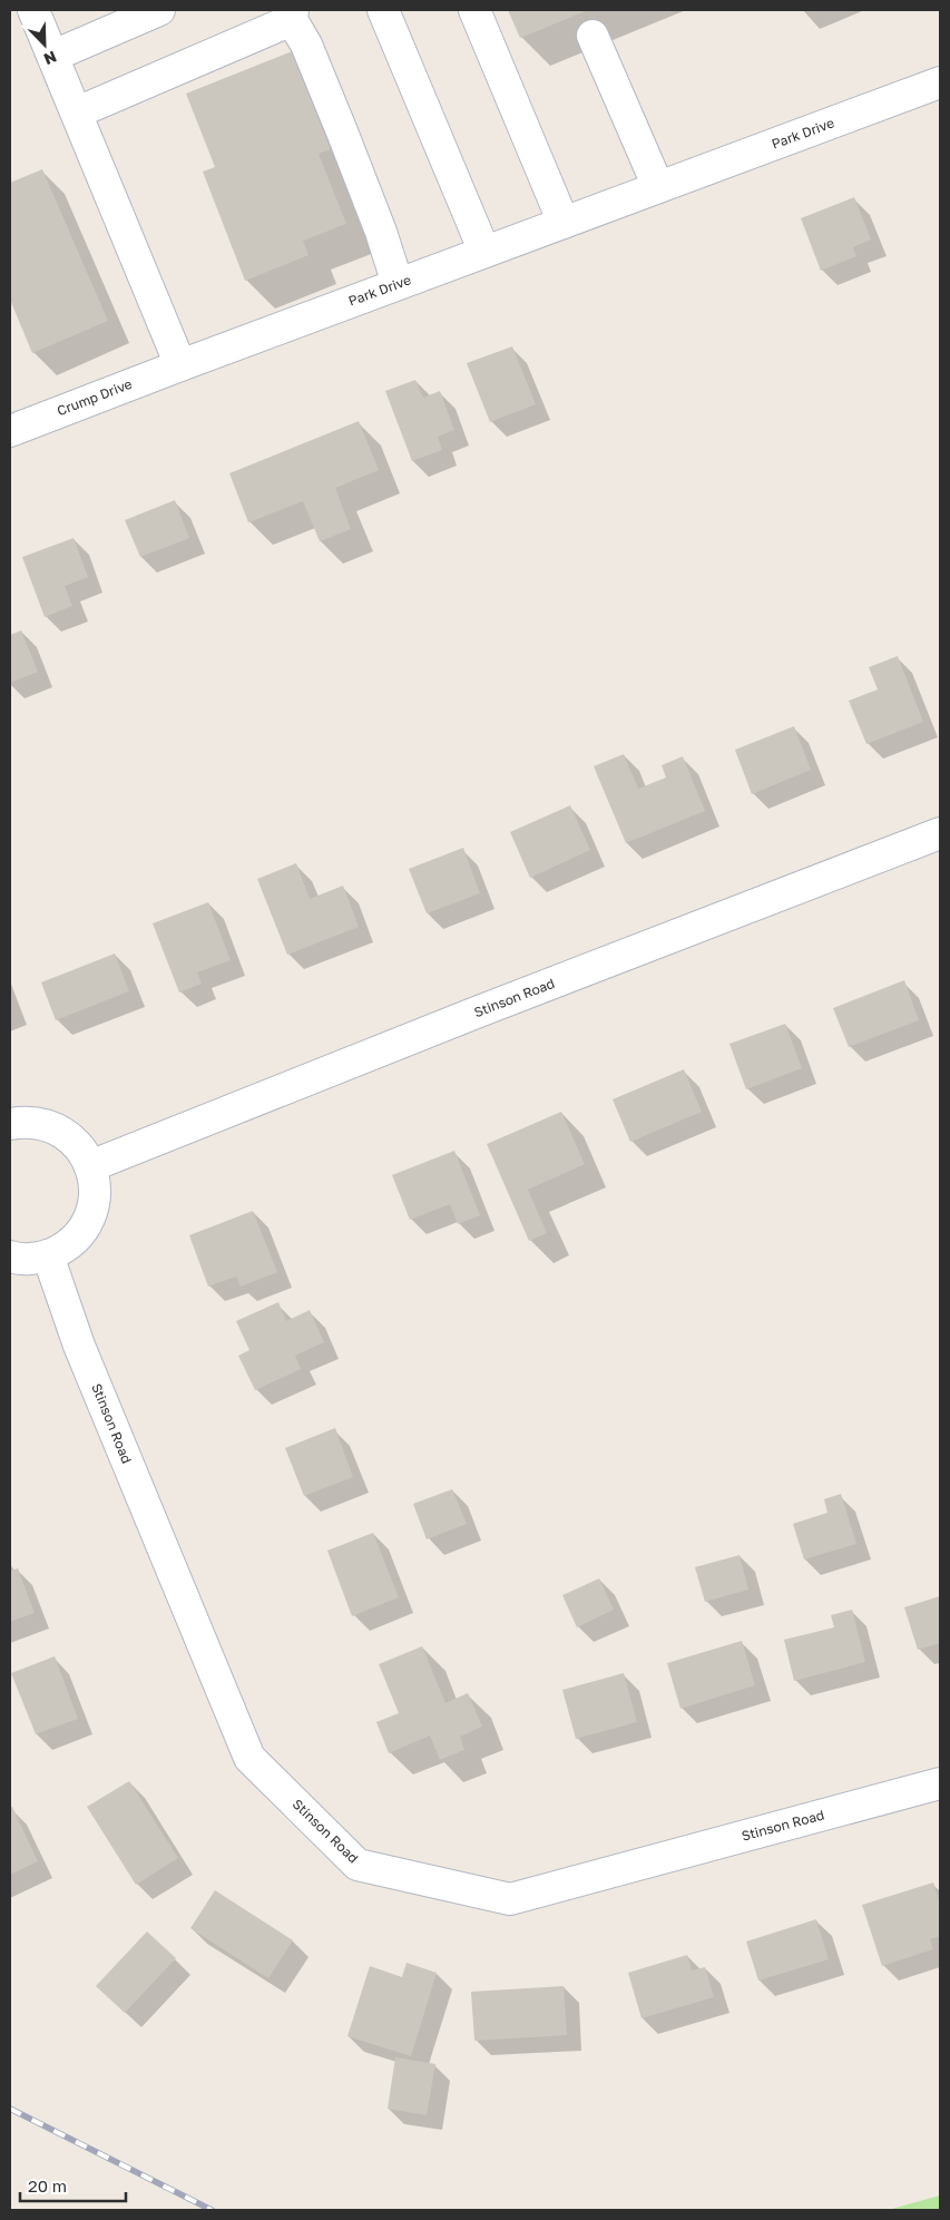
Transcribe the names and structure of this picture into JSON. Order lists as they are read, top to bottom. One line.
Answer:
{"streets":{"street":["Park Drive","Crump Drive","Stinson Road"]},"crossings":[["Park Drive","Crump Drive"]],"scale_bar":"20 m","north":"bottom right"}
